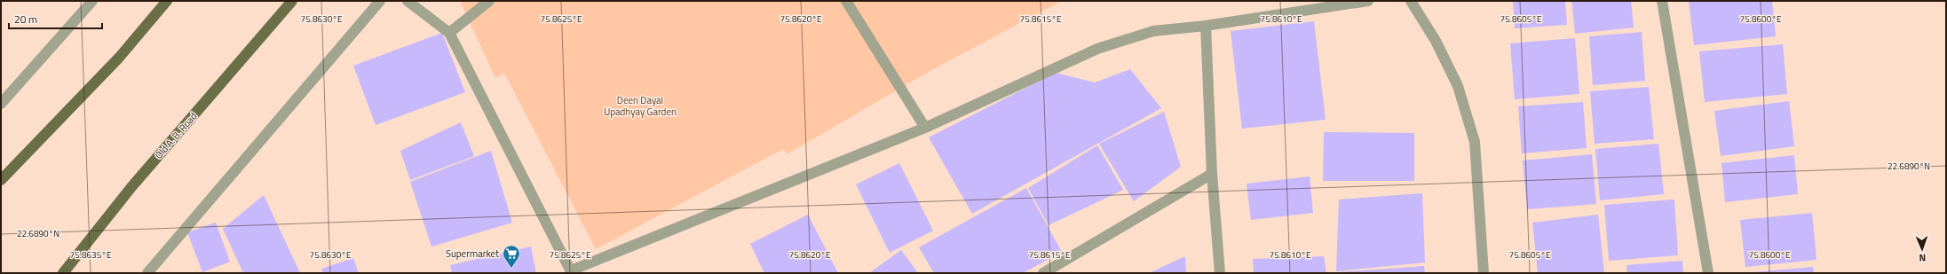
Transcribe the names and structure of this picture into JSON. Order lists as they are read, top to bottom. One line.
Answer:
{"streets":{"main road":["Old A. B. Road"]},"parks":["Deen Dayal Upadhyay Garden"],"places":{"supermarket":["Supermarket"]},"scale_bar":"20 m","north":"bottom","coordinates":["75.8630°E","75.8625°E","75.8620°E","75.8615°E","75.8610°E","75.8605°E","75.8600°E","22.6890°N","75.8635°E"]}
